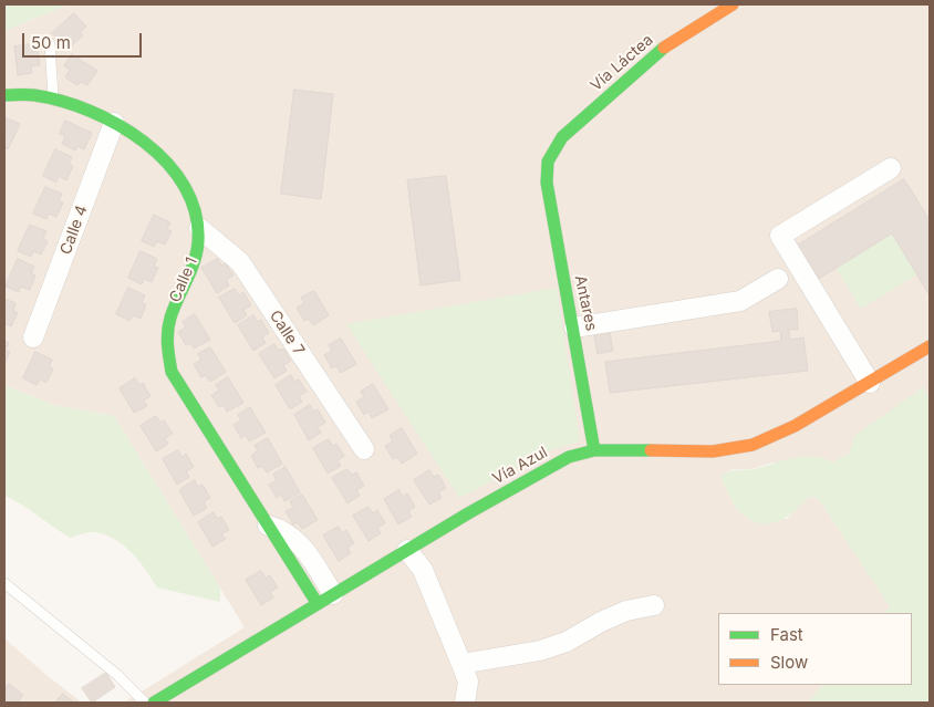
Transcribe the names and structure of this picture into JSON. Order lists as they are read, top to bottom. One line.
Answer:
{"streets":{"street":["Vía Láctea","Calle 4","Calle 1","Antares","Calle 7","Vía Azul"]},"crossings":[["Vía Láctea","Antares"],["Calle 4","Calle 1"],["Calle 1","Calle 7"],["Calle 1","Vía Azul"],["Antares","Vía Azul"]],"legend":["Fast","Slow"],"scale_bar":"50 m"}
